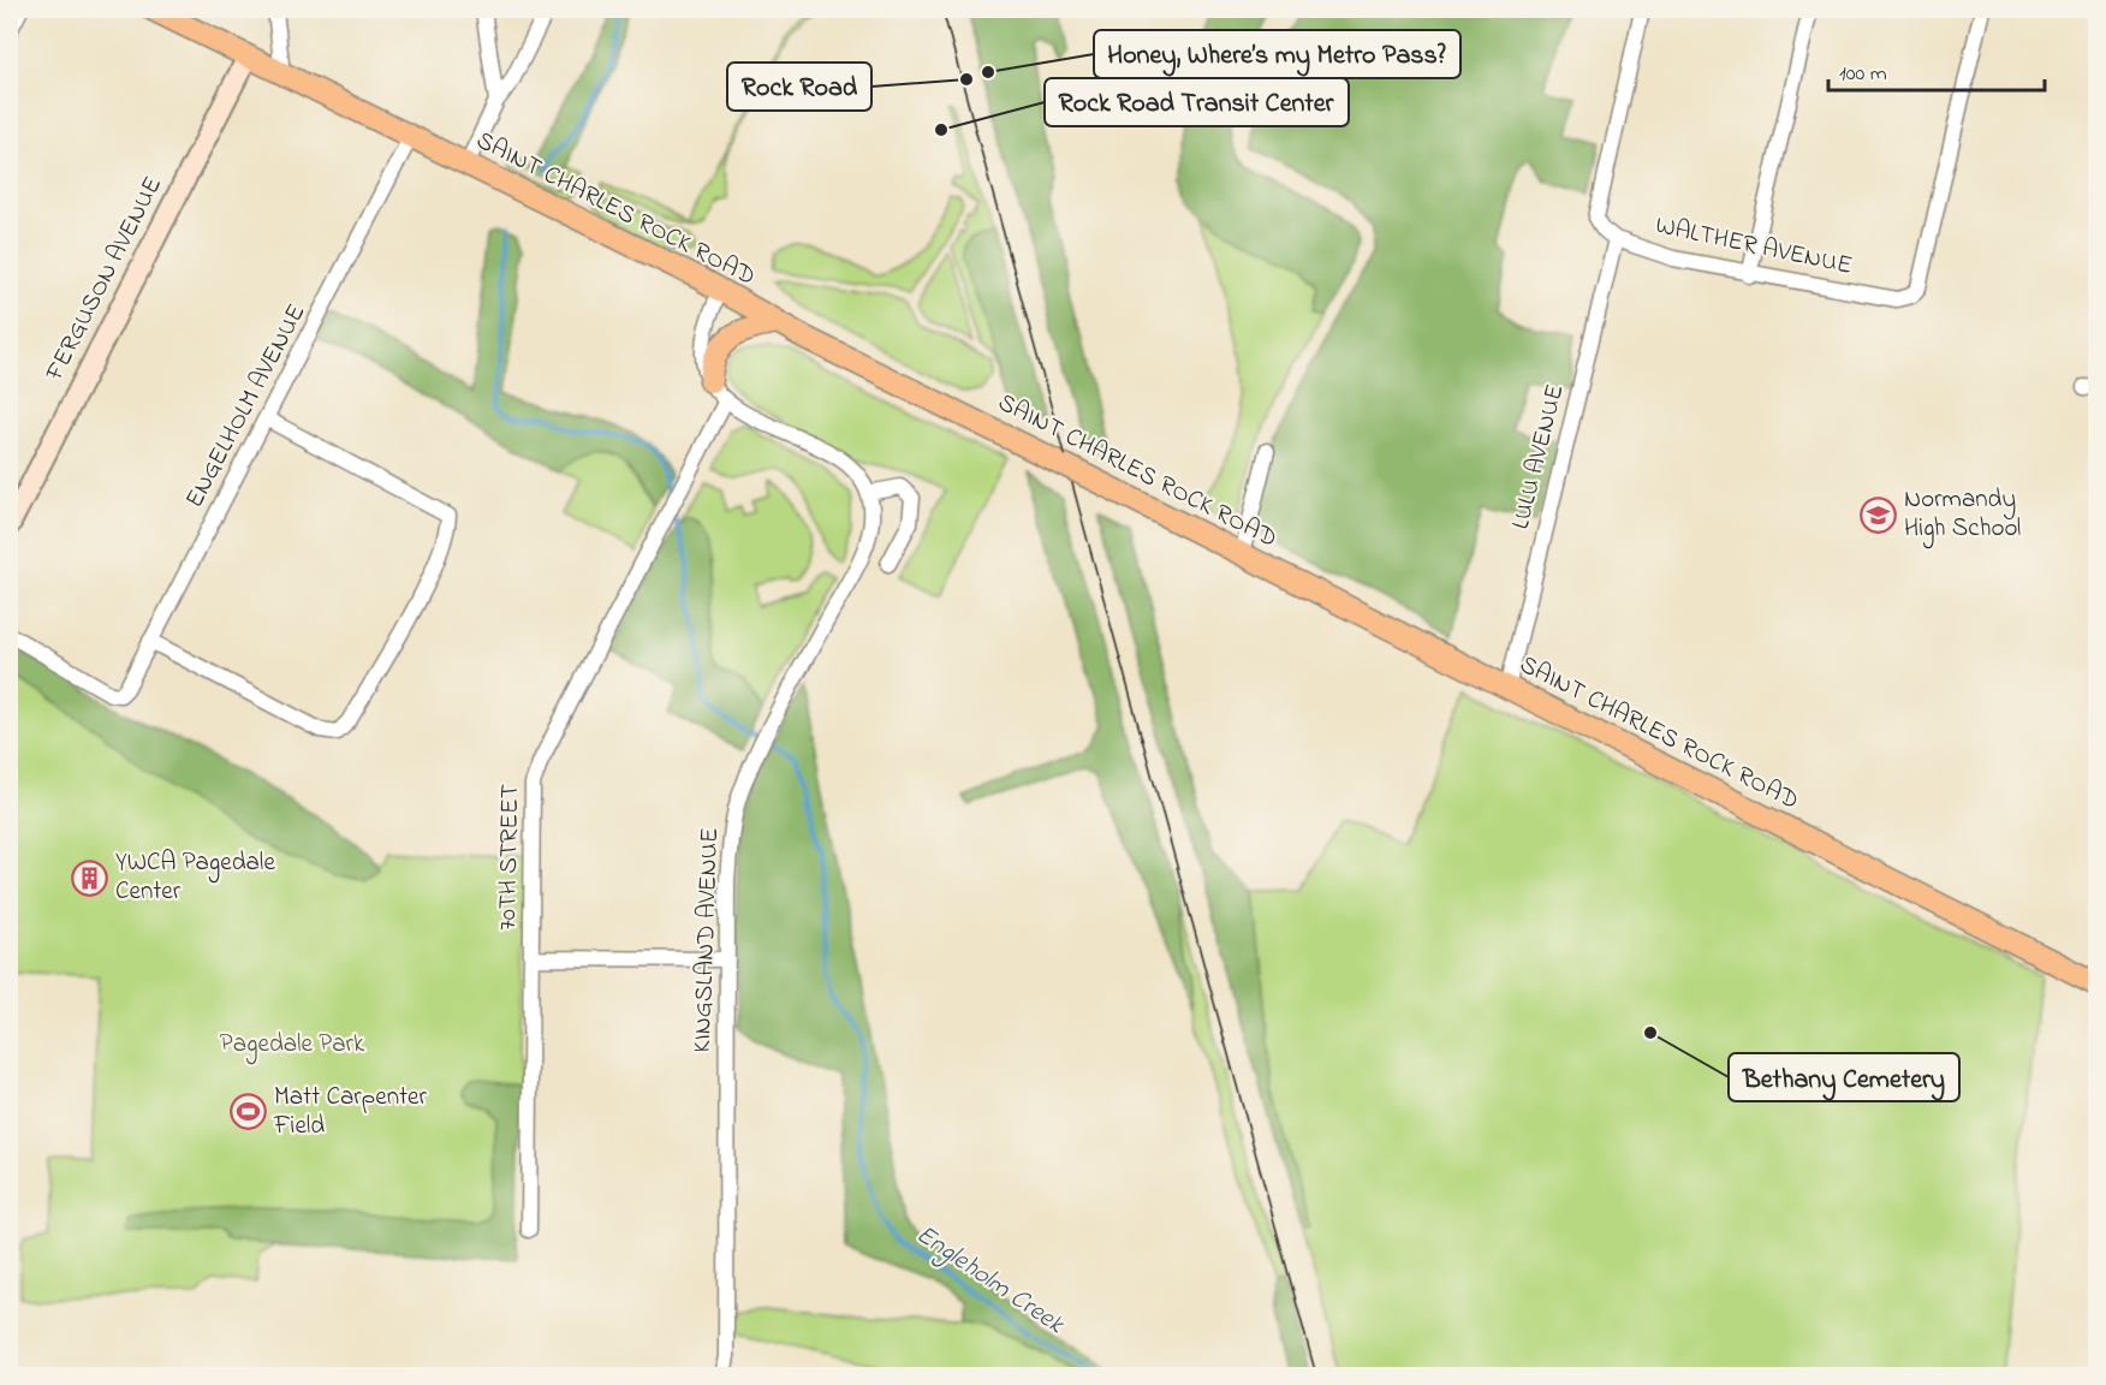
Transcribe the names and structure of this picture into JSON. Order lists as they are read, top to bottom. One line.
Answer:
{"streets":{"main road":["SAINT CHARLES ROCK ROAD"],"street":["WALTHER AVENUE","FERGUSON AVENUE","ENGELHOLM AVENUE","LULU AVENUE","70TH STREET","KINGSLAND AVENUE"]},"crossings":[["SAINT CHARLES ROCK ROAD","FERGUSON AVENUE"],["SAINT CHARLES ROCK ROAD","ENGELHOLM AVENUE"],["SAINT CHARLES ROCK ROAD","LULU AVENUE"],["WALTHER AVENUE","LULU AVENUE"]],"water":["Engleholm Creek"],"parks":["Pagedale Park"],"places":{"other":["Honey, Where’s my Metro Pass?","Rock Road","Rock Road Transit Center","Bethany Cemetery"],"school or university":["Normandy High School"],"building":["YWCA Pagedale Center"],"sports":["Matt Carpenter Field"]},"scale_bar":"100 m"}
